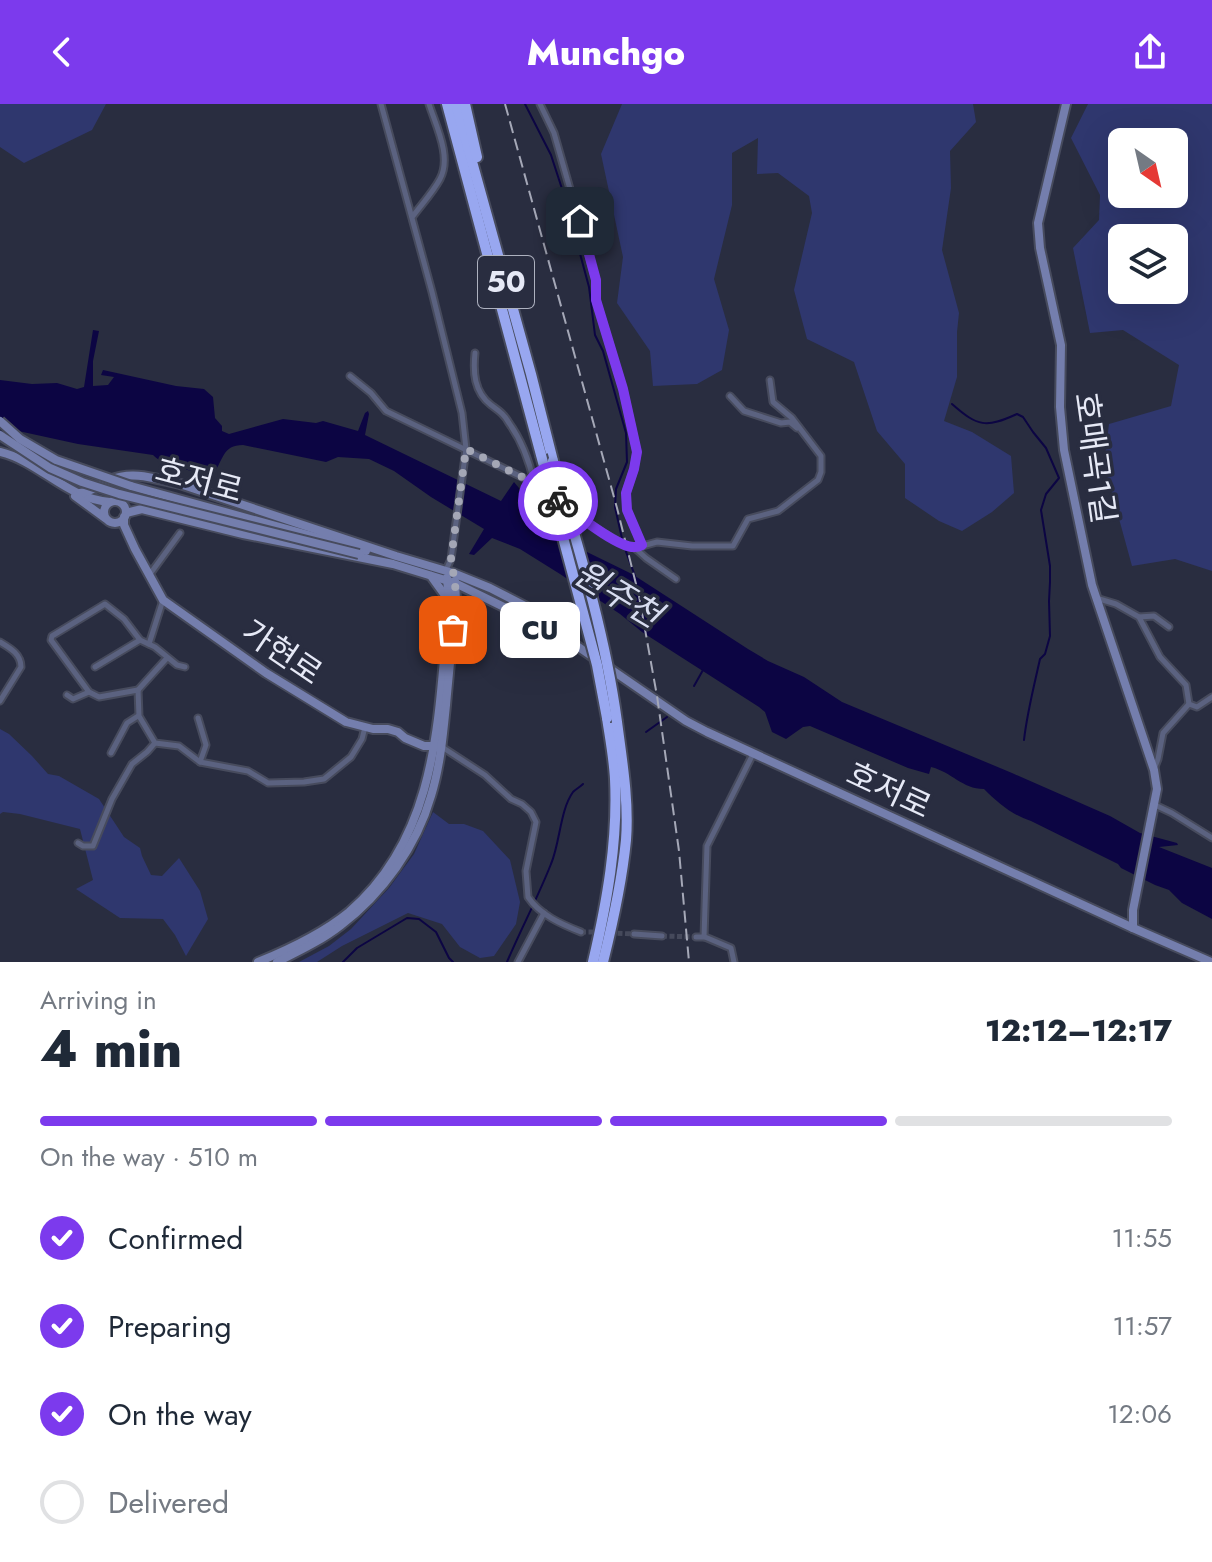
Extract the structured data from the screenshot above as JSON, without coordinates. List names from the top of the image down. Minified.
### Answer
{"streets":{"highway":["50"],"street":["호매곡1길","호저로","가현로"]},"crossings":[["호매곡1길","호저로"]],"water":["원주천"],"places":["CU"],"north":"bottom right","page":{"header":"Munchgo","bubble":"CU","heading":["4 min","Arriving in","12:12–12:17"],"bar":"On the way · 510 m","list":[["Confirmed","11:55"],["Preparing","11:57"],["On the way","12:06"],"Delivered"]}}
